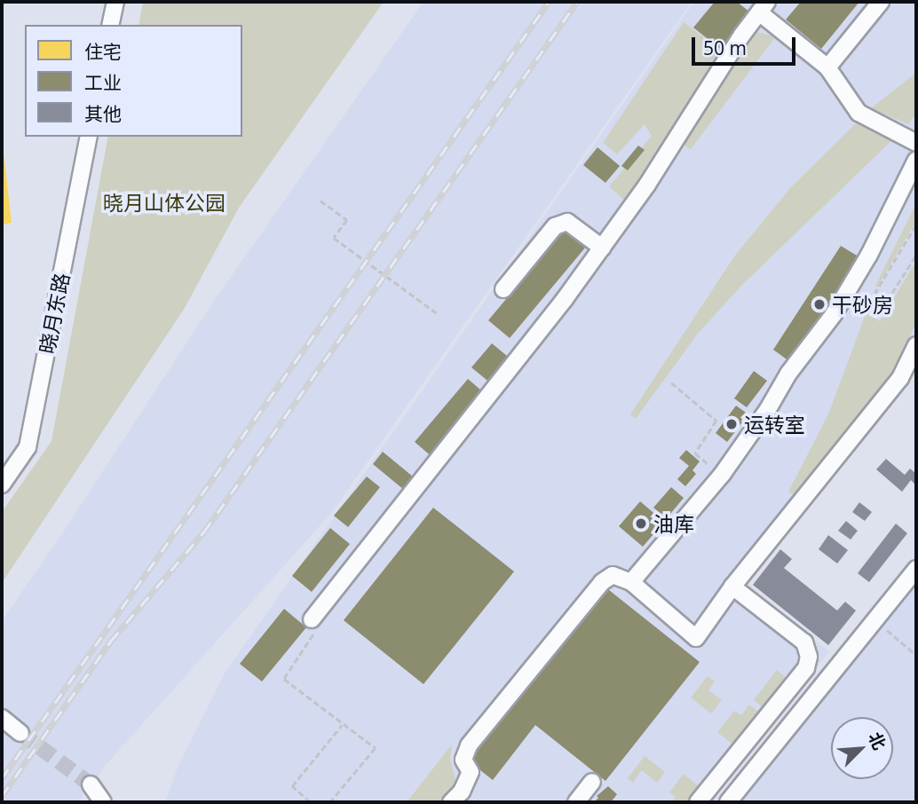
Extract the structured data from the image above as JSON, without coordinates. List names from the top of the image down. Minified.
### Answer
{"streets":{"street":["晓月东路"]},"parks":["晓月山体公园"],"places":["干砂房","运转室","油库"],"legend":["住宅","工业","其他"],"scale_bar":"50 m","north":"top right"}
